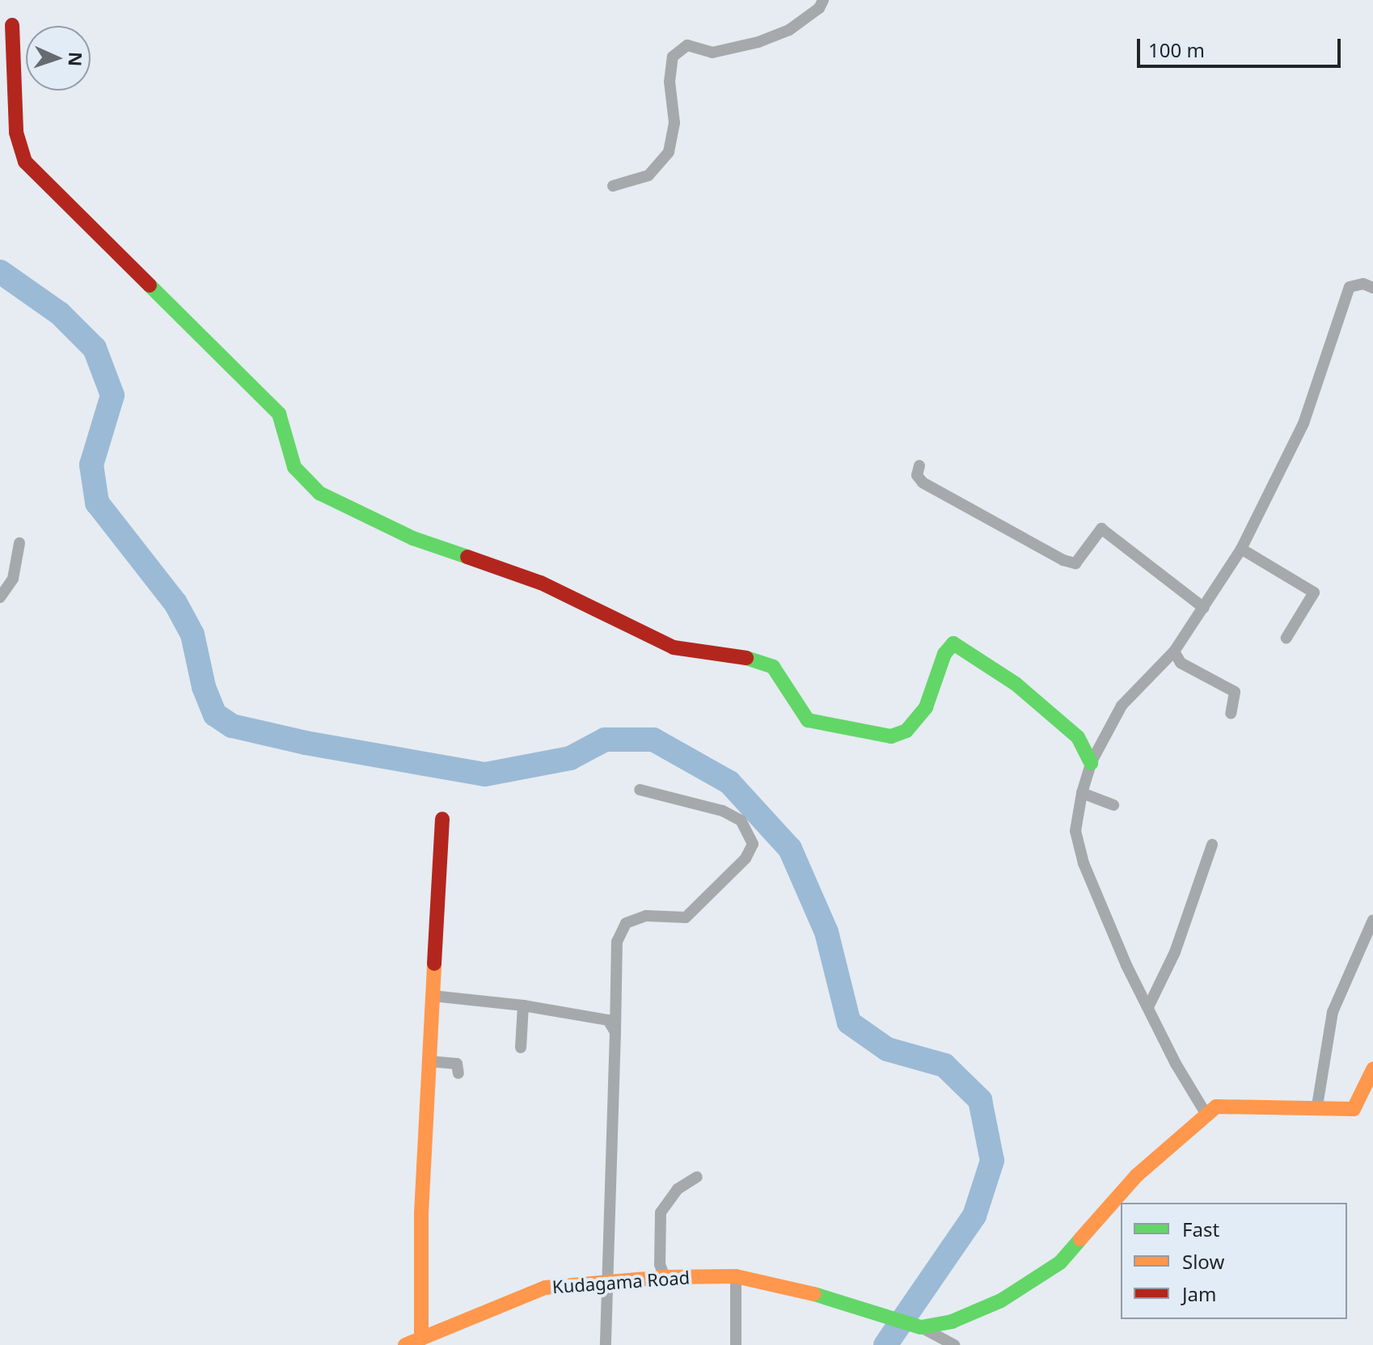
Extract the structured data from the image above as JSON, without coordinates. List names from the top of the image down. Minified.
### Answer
{"streets":{"street":["Kudagama Road"]},"legend":["Fast","Slow","Jam"],"scale_bar":"100 m","north":"right"}
